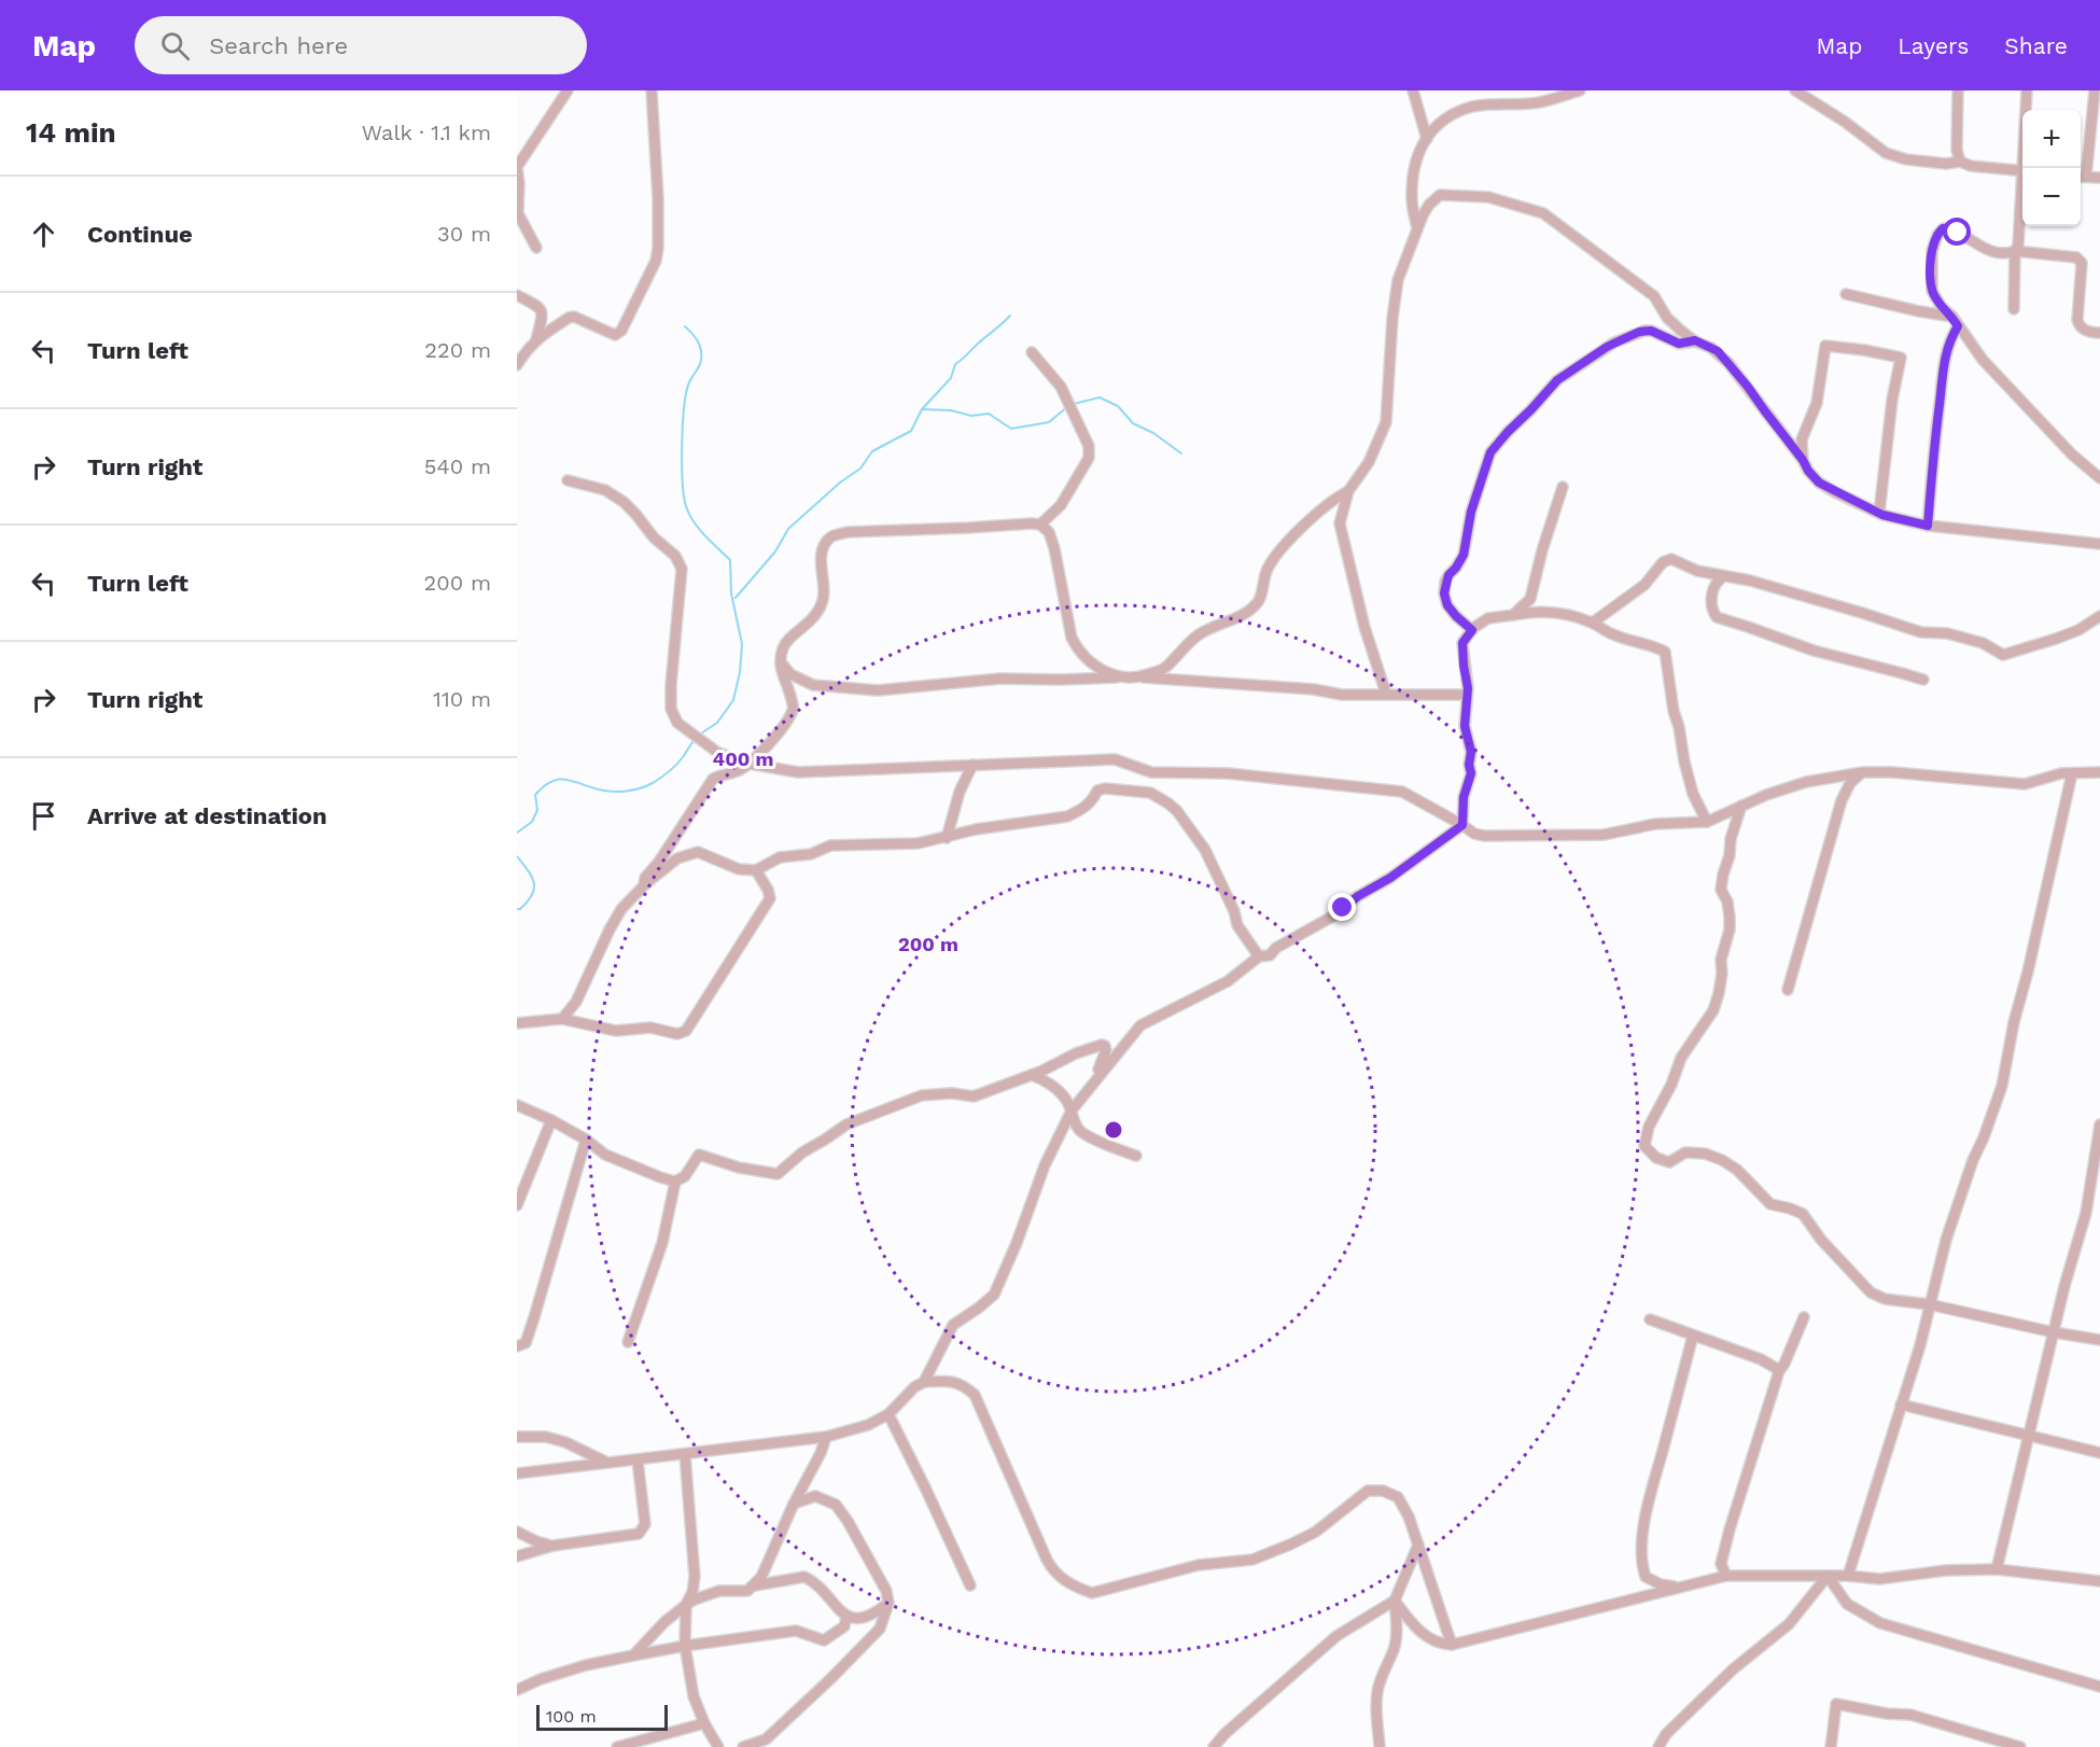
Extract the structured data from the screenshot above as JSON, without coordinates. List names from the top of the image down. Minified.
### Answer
{"scale_bar":"100 m","page":{"header":"Map","search":"Search here","nav":["Map","Layers","Share"],"heading":["14 min","Walk · 1.1 km"],"map_buttons":["+","−"],"list":[["Continue","30 m"],["Turn left","220 m"],["Turn right","540 m"],["Turn left","200 m"],["Turn right","110 m"],"Arrive at destination"],"scale":"100 m"},"rings":["400 m","200 m"]}
